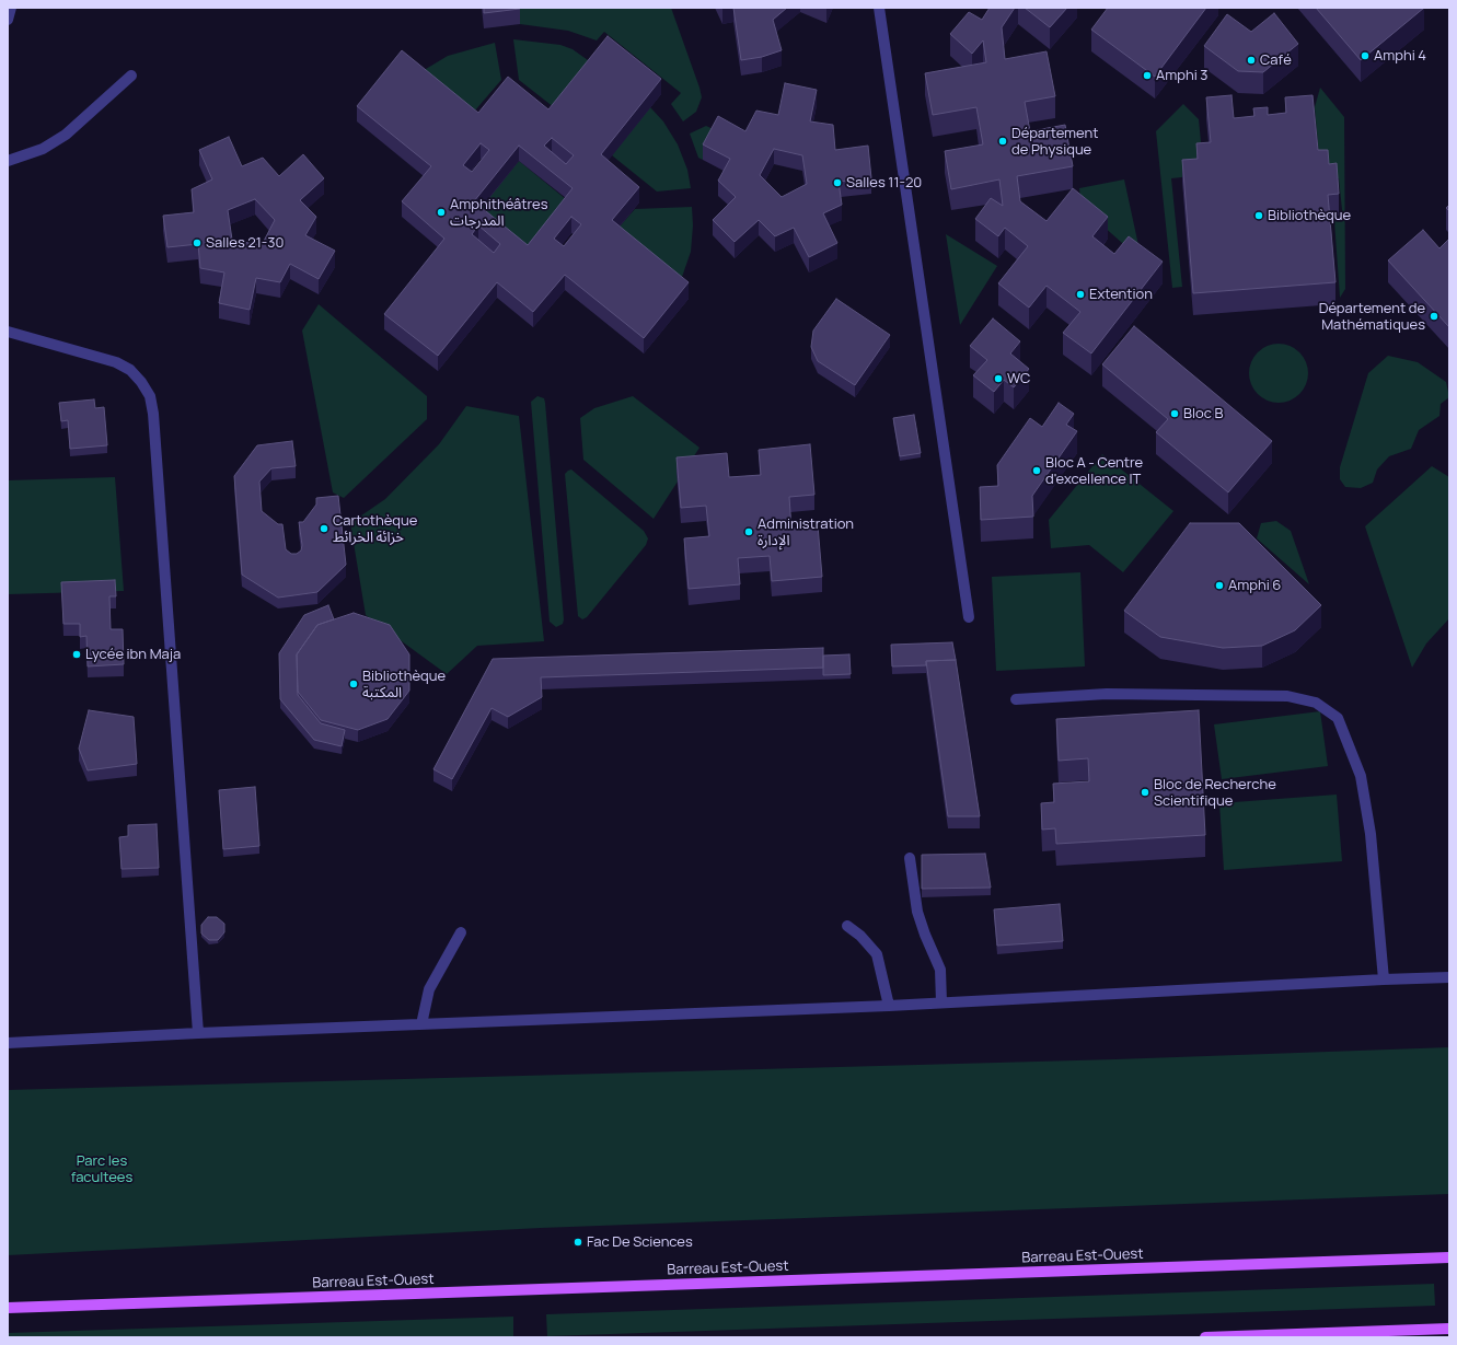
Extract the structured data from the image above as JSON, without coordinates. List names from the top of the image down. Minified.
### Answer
{"streets":{"main road":["Barreau Est-Ouest"]},"parks":["Parc les facultees"],"places":["Amphi 4","Café","Amphi 3","Département de Physique","Salles 11-20","Amphithéâtres المدرجات","Bibliothèque","Salles 21-30","Extention","Département de Mathématiques","WC","Bloc B","Bloc A - Centre d'excellence IT","Cartothèque خزائة الخرائط","Administration الإدارة","Amphi 6","Lycée ibn Maja","Bibliothèque المكتبة","Bloc de Recherche Scientifique","Fac De Sciences"]}
